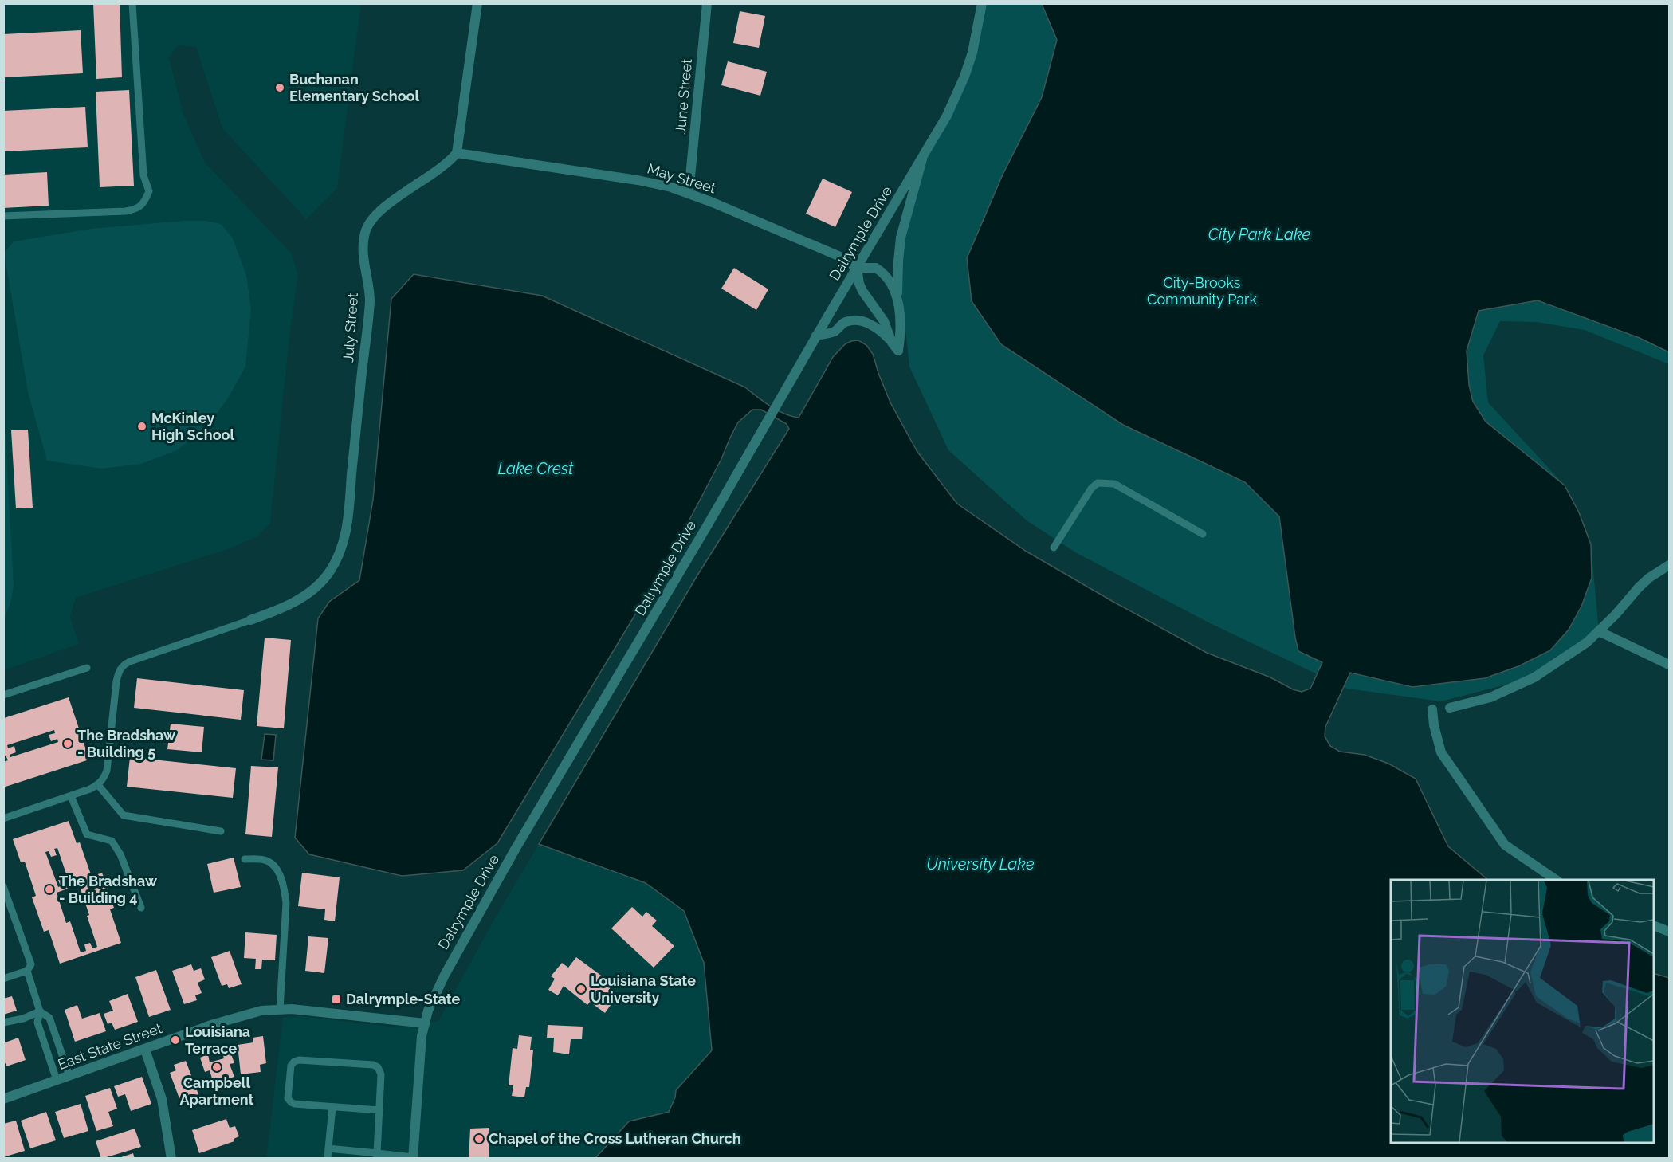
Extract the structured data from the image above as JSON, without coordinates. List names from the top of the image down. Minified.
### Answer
{"streets":{"street":["June Street","May Street","Dalrymple Drive","July Street","East State Street"]},"crossings":[["June Street","May Street"],["May Street","Dalrymple Drive"],["May Street","July Street"],["Dalrymple Drive","East State Street"]],"water":["City Park Lake","Lake Crest","University Lake"],"parks":["City-Brooks Community Park"],"places":{"other":["Buchanan Elementary School","McKinley High School","The Bradshaw - Building 5","The Bradshaw - Building 4","Louisiana State University","Louisiana Terrace","Campbell Apartment","Chapel of the Cross Lutheran Church"],"transit":["Dalrymple-State"]}}
